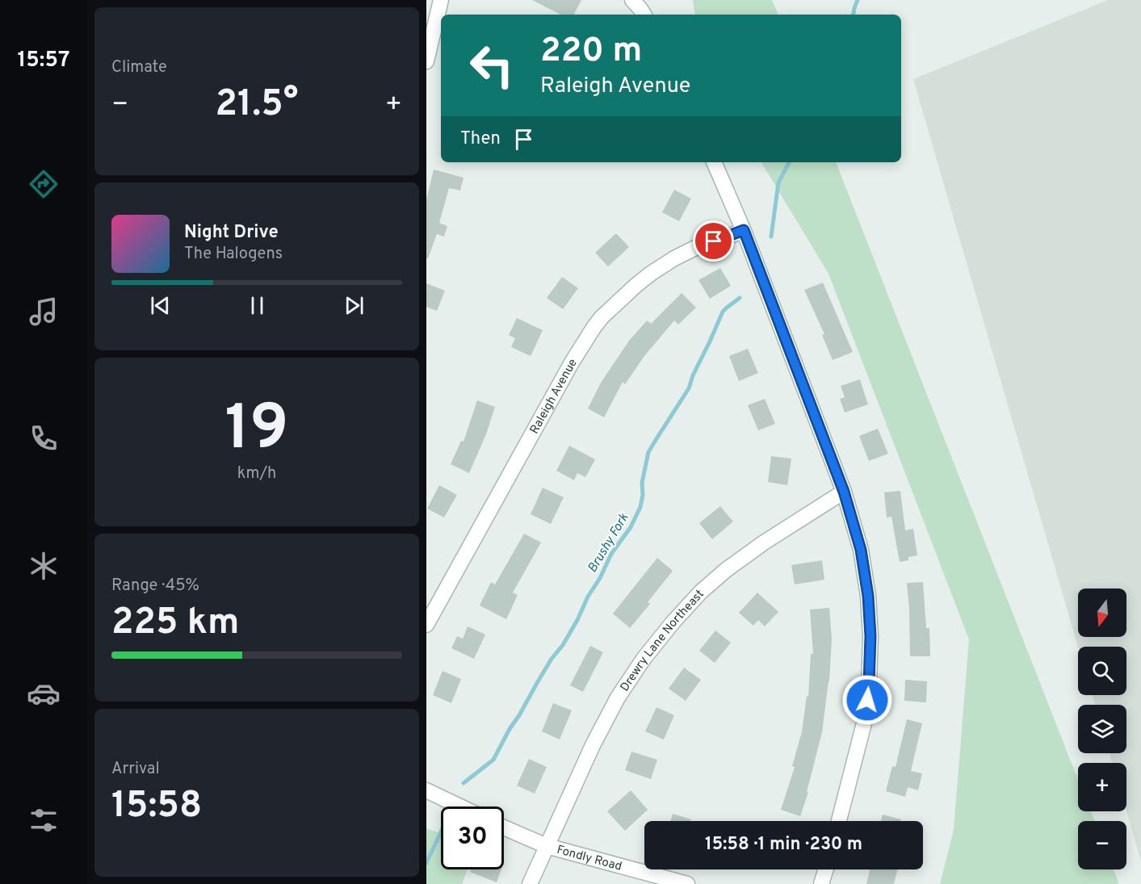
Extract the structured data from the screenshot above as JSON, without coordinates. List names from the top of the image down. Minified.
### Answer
{"streets":{"street":["Raleigh Avenue","Drewry Lane Northeast","Fondly Road"]},"crossings":[["Drewry Lane Northeast","Fondly Road"]],"water":["Brushy Fork"],"north":"bottom","page":{"tabs":"15:57","tile":["Climate",["19","km/h"],["Range · 45%","225 km"],["Arrival","15:58"]],"turn":["220 m","Raleigh Avenue"],"heat":["−","21.5°","+"],"then":"Then","song":["Night Drive","The Halogens"],"map_buttons":["+","−"],"limit":"30","trip":"15:58 · 1 min · 230 m"}}
